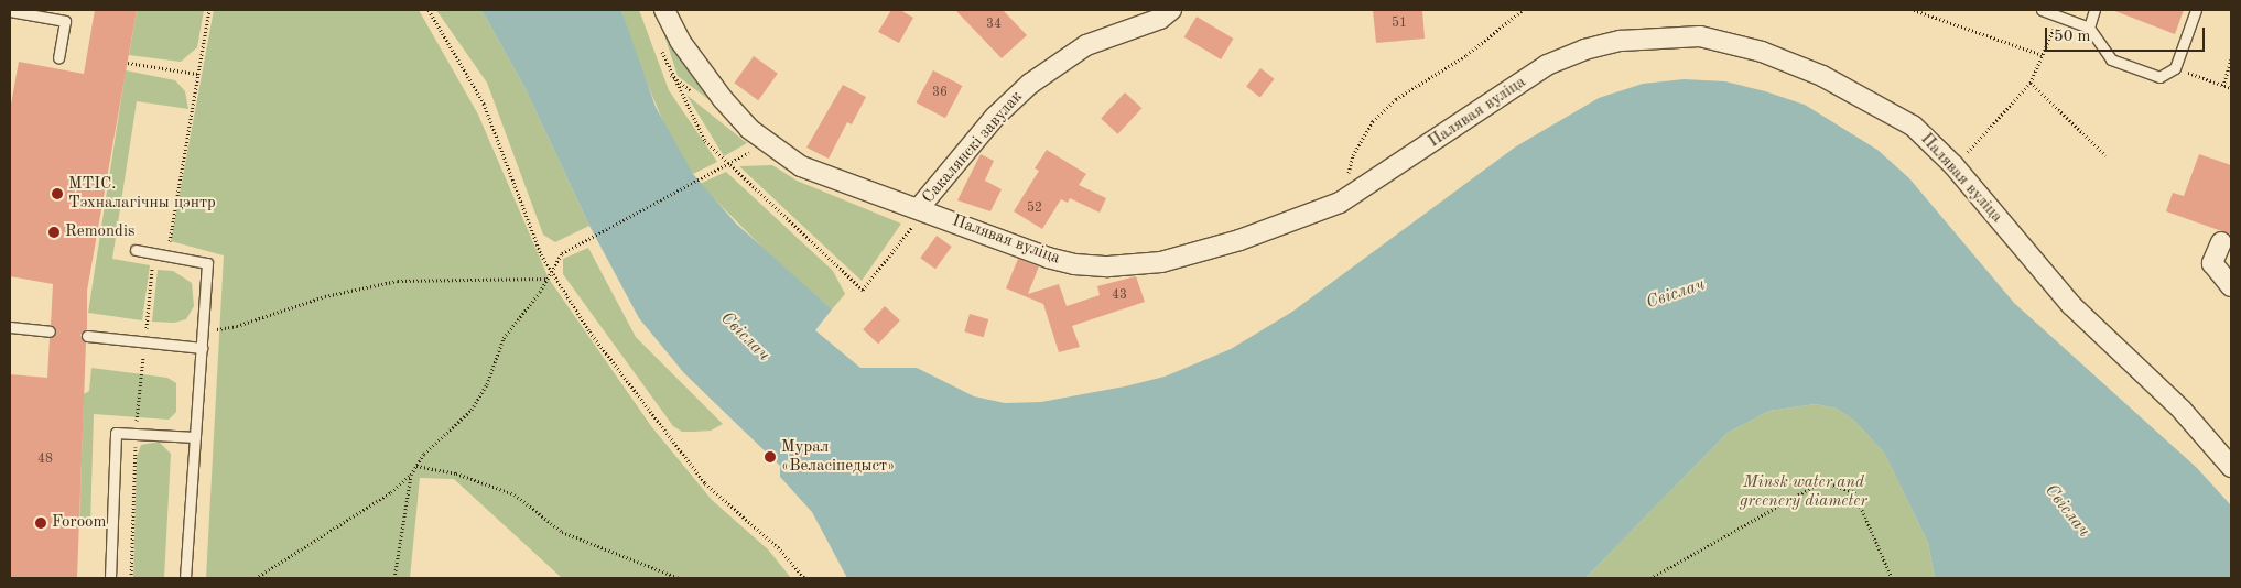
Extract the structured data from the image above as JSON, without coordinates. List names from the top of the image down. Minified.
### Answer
{"streets":{"street":["Палявая вуліца","Сакалянскі завулак"]},"crossings":[["Палявая вуліца","Сакалянскі завулак"]],"water":["Свіслач"],"parks":["Minsk water and greenery diameter"],"places":["МТІС. Тэхналагічны цэнтр","Remondis","Мурал «Веласіпедыст»","Foroom"],"house_numbers":["51","34","36","52","43","48"],"scale_bar":"50 m"}
